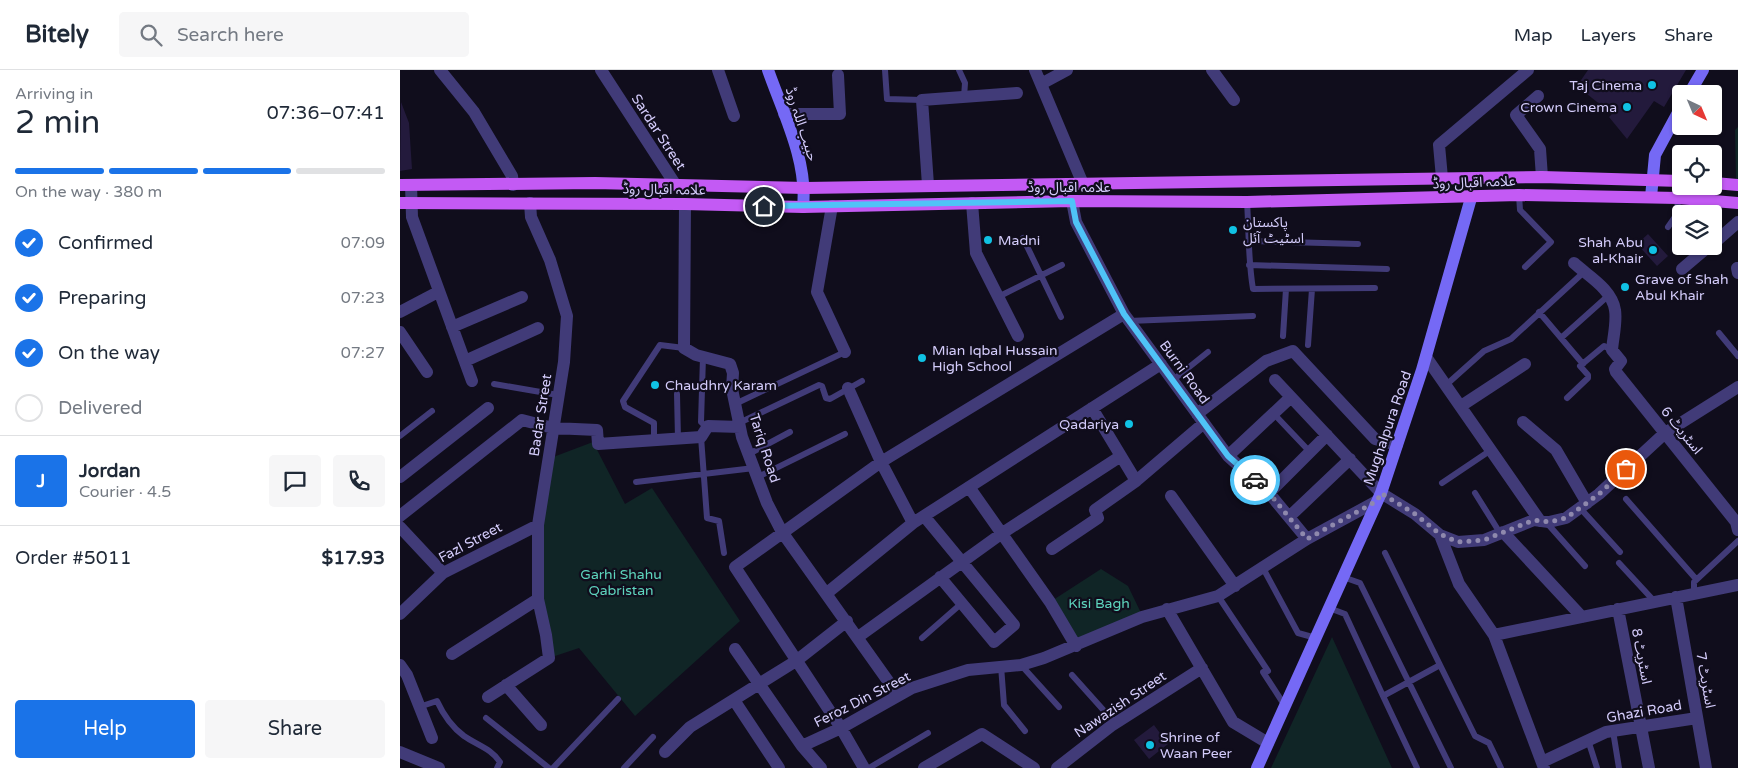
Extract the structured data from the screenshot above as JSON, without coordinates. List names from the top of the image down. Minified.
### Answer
{"streets":{"main road":["حبیب اللہ روڈ","علامہ اقبال روڈ","Mughalpura Road"],"street":["Sardar Street","Burni Road","Badar Street","اسٹریٹ 6","Tariq Road","Fazl Street","اسٹریٹ 8","اسٹریٹ 7","Feroz Din Street","Nawazish Street","Ghazi Road"]},"crossings":[["حبیب اللہ روڈ","علامہ اقبال روڈ"],["Sardar Street","علامہ اقبال روڈ"],["علامہ اقبال روڈ","Burni Road"],["علامہ اقبال روڈ","Badar Street"],["علامہ اقبال روڈ","Mughalpura Road"],["Burni Road","Feroz Din Street"],["Badar Street","Fazl Street"],["Mughalpura Road","Feroz Din Street"],["Tariq Road","Feroz Din Street"],["اسٹریٹ 8","Ghazi Road"],["اسٹریٹ 7","Ghazi Road"]],"parks":["Garhi Shahu Qabristan","Kisi Bagh"],"places":["Taj Cinema","Crown Cinema","پاکستان اسٹیٹ آئل","Madni","Shah Abu al-Khair","Grave of Shah Abul Khair","Mian Iqbal Hussain High School","Chaudhry Karam","Qadariya","Shrine of Waan Peer"],"north":"bottom right","page":{"header":"Bitely","search":"Search here","nav":["Map","Layers","Share"],"heading":["2 min","Arriving in","07:36–07:41"],"panel":["Jordan","Courier · 4.5","Order #5011","$17.93"],"bar":"On the way · 380 m","list":[["Confirmed","07:09"],["Preparing","07:23"],["On the way","07:27"],"Delivered"],"round":"J","buttons":["Help","Share"]}}
